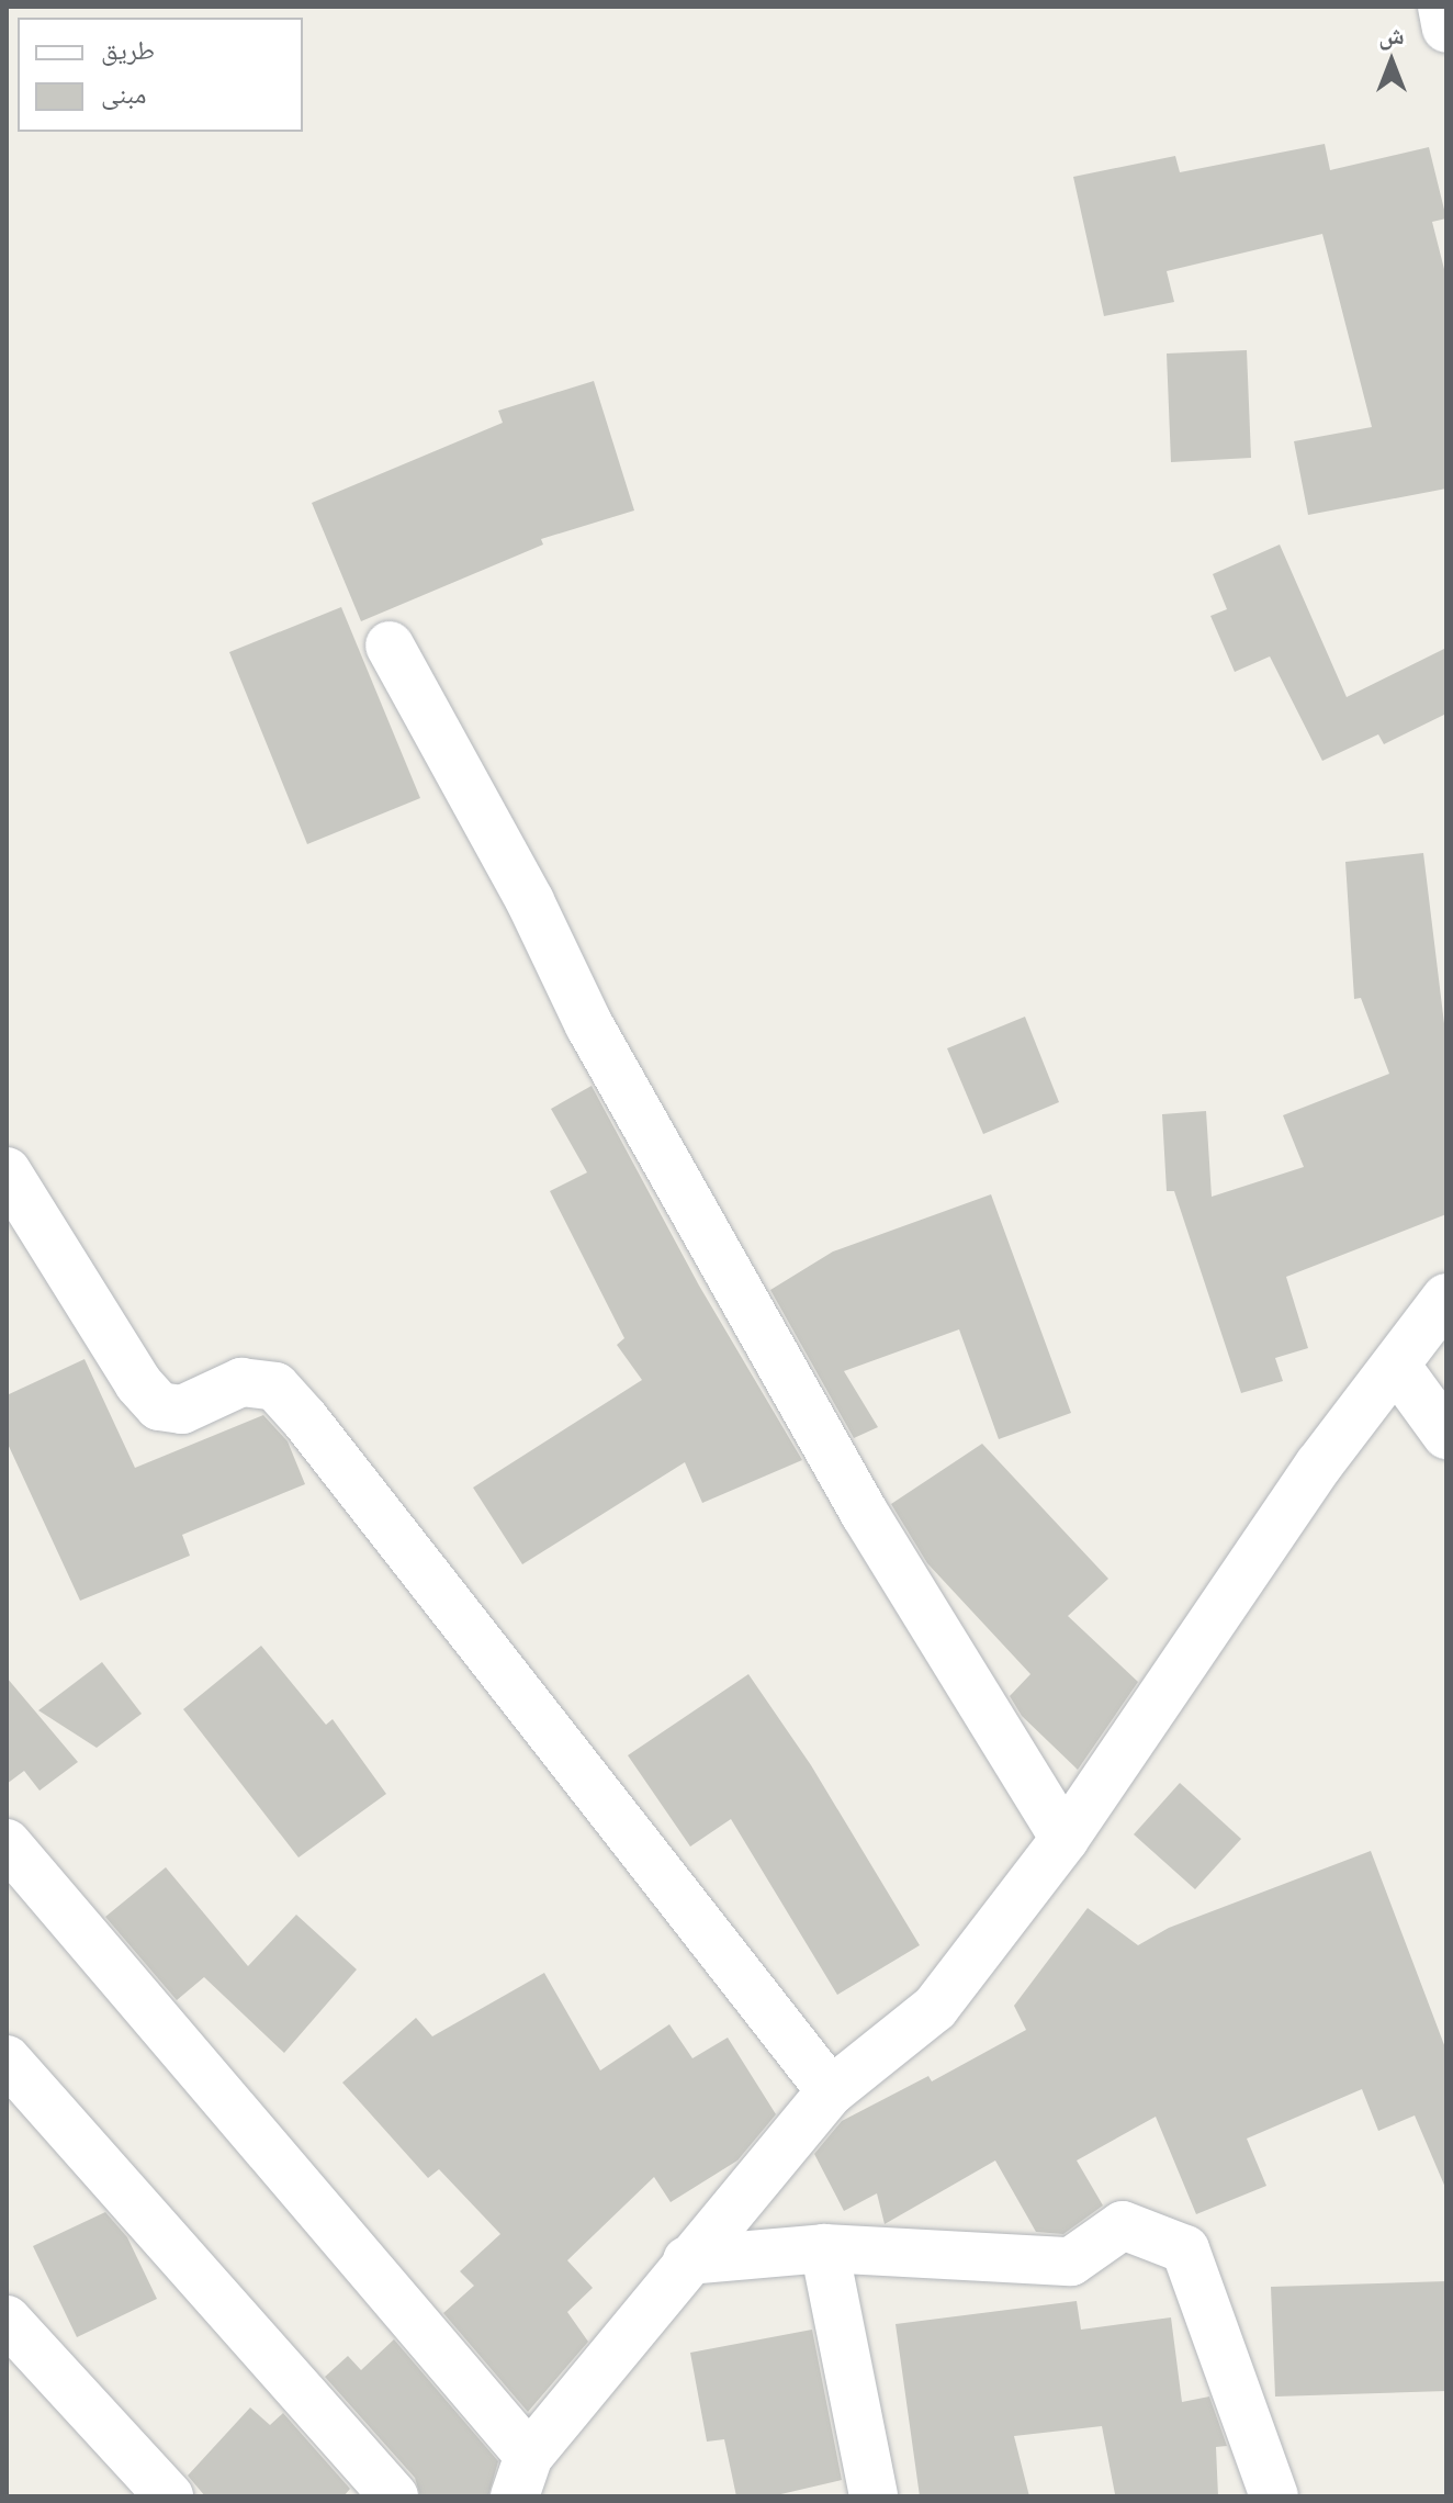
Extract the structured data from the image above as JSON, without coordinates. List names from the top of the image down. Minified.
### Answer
{"legend":["طريق","مبنى"],"north":"top"}
